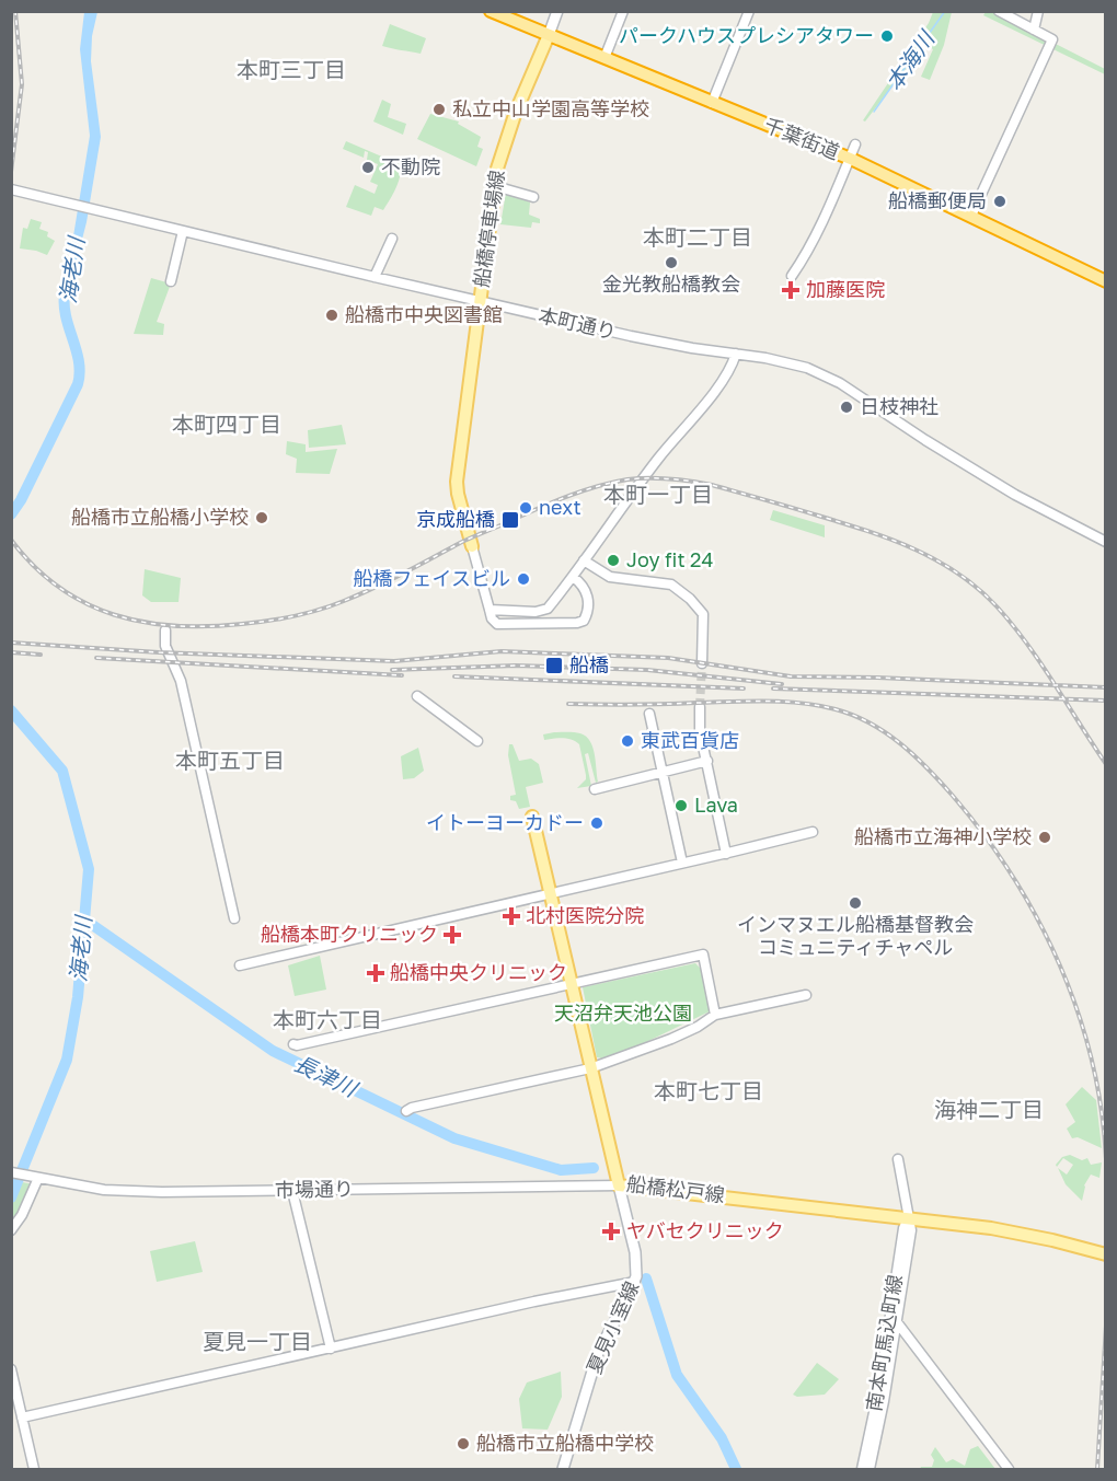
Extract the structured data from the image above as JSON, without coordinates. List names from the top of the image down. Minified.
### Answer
{"streets":{"highway":["千葉街道"],"main road":["船橋停車場線","船橋松戸線","夏見小室線"],"street":["本町通り","市場通り","南本町馬込町線"]},"crossings":[["千葉街道","船橋停車場線"],["船橋停車場線","本町通り"],["市場通り","船橋松戸線"],["市場通り","夏見小室線"],["船橋松戸線","夏見小室線"],["船橋松戸線","南本町馬込町線"]],"districts":["本町三丁目","本町二丁目","本町四丁目","本町一丁目","本町五丁目","本町六丁目","本町七丁目","海神二丁目","夏見一丁目"],"water":["本海川","海老川","長津川"],"parks":["天沼弁天池公園"],"places":{"other":["パークハウスプレシアタワー","私立中山学園高等学校","不動院","船橋郵便局","金光教船橋教会","船橋市中央図書館","日枝神社","next","船橋市立船橋小学校","Joy fit 24","船橋フェイスビル","東武百貨店","Lava","イトーヨーカドー","船橋市立海神小学校","インマヌエル船橋基督教会 コミュニティチャペル","船橋市立船橋中学校"],"health":["加藤医院","北村医院分院","船橋本町クリニック","船橋中央クリニック","ヤバセクリニック"],"transit":["京成船橋","船橋"]}}
